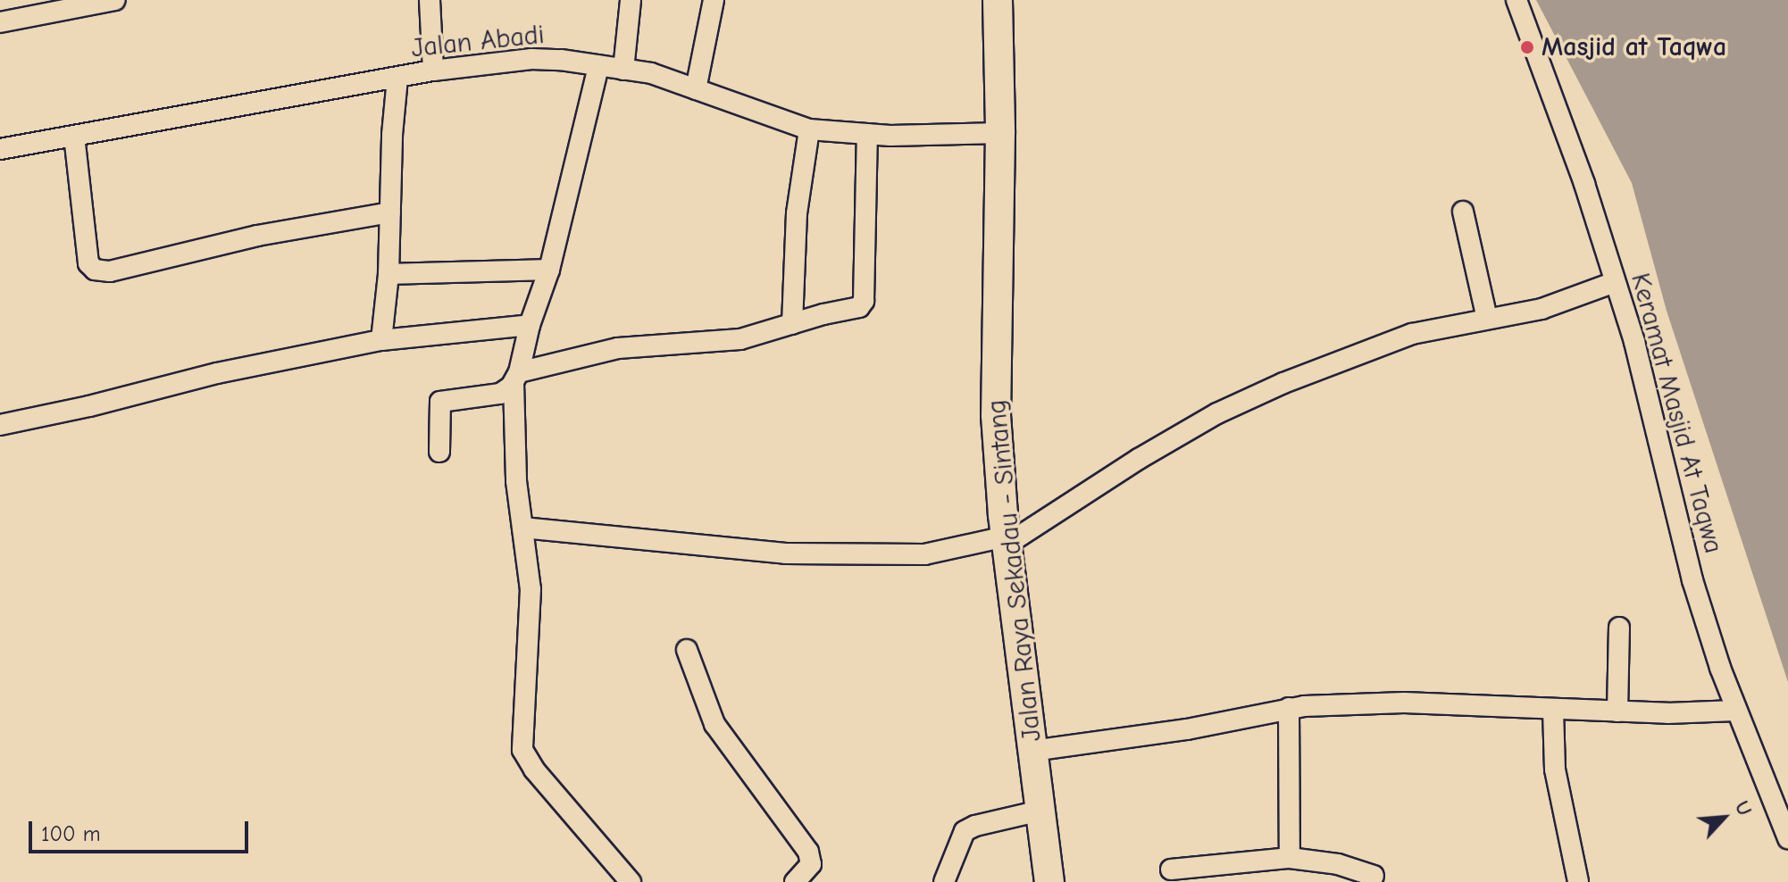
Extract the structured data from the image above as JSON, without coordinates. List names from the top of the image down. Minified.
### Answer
{"streets":{"highway":["Jalan Raya Sekadau - Sintang"],"street":["Jalan Abadi","Keramat Masjid At Taqwa"]},"crossings":[["Jalan Abadi","Jalan Raya Sekadau - Sintang"]],"places":["Masjid at Taqwa"],"scale_bar":"100 m","north":"top right"}
